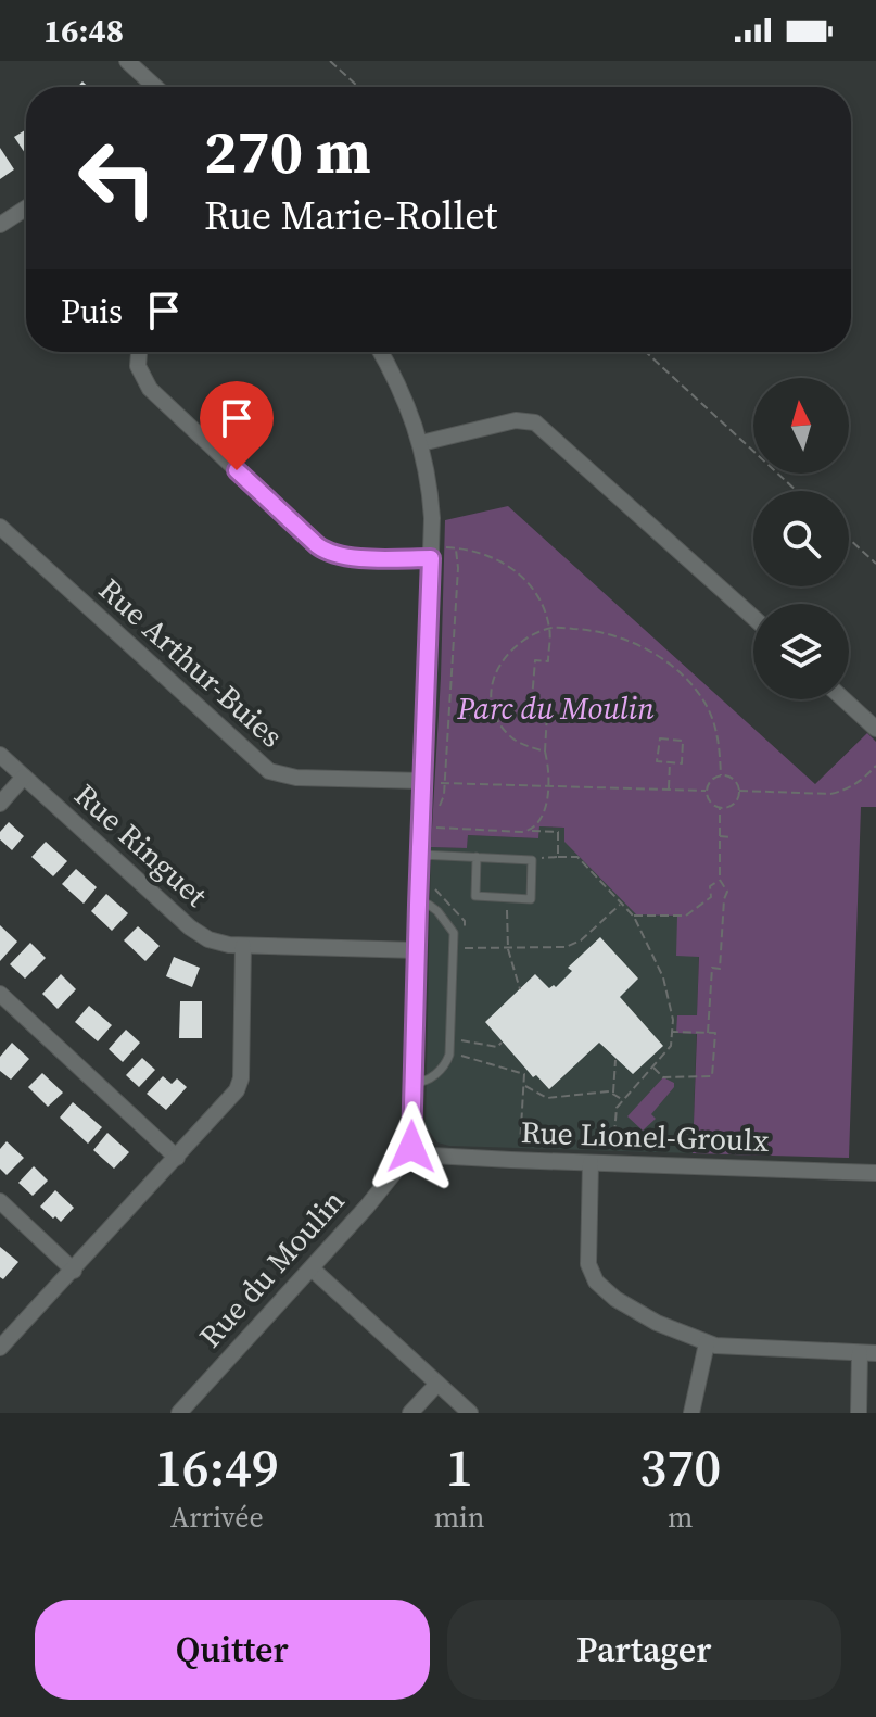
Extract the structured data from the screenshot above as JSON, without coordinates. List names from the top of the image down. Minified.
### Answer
{"streets":{"street":["Rue Arthur-Buies","Rue Ringuet","Rue Lionel-Groulx","Rue du Moulin"]},"crossings":[["Rue Lionel-Groulx","Rue du Moulin"]],"parks":["Parc du Moulin"],"north":"top","page":{"status":"16:48","turn":["270 m","Rue Marie-Rollet"],"then":"Puis","eta":["16:49","Arrivée","1","min","370","m"],"buttons":["Quitter","Partager"]}}
